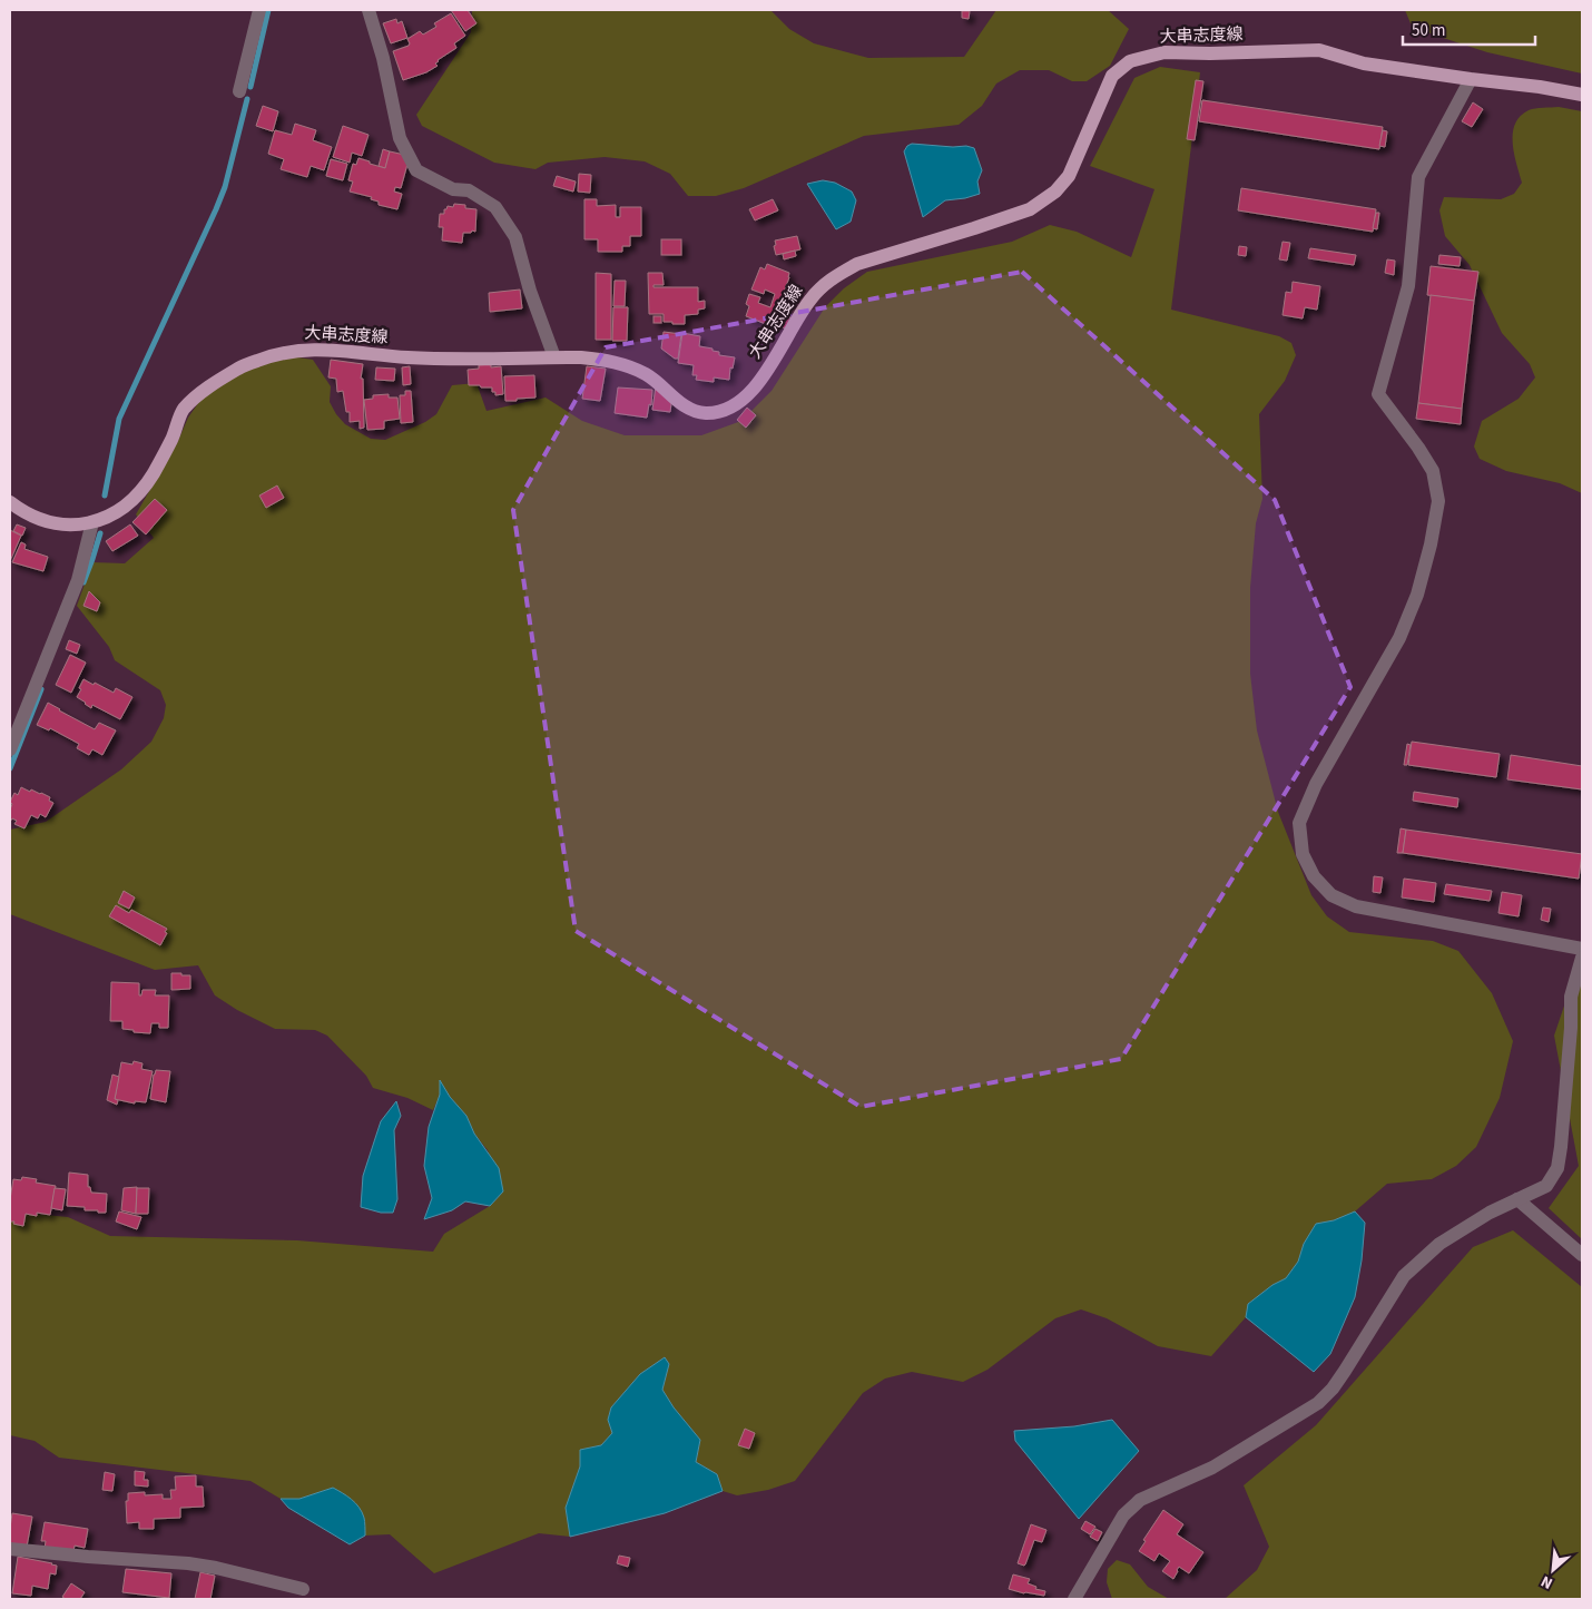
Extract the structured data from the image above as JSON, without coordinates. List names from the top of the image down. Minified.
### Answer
{"streets":{"main road":["大串志度線"]},"scale_bar":"50 m","north":"bottom left"}
